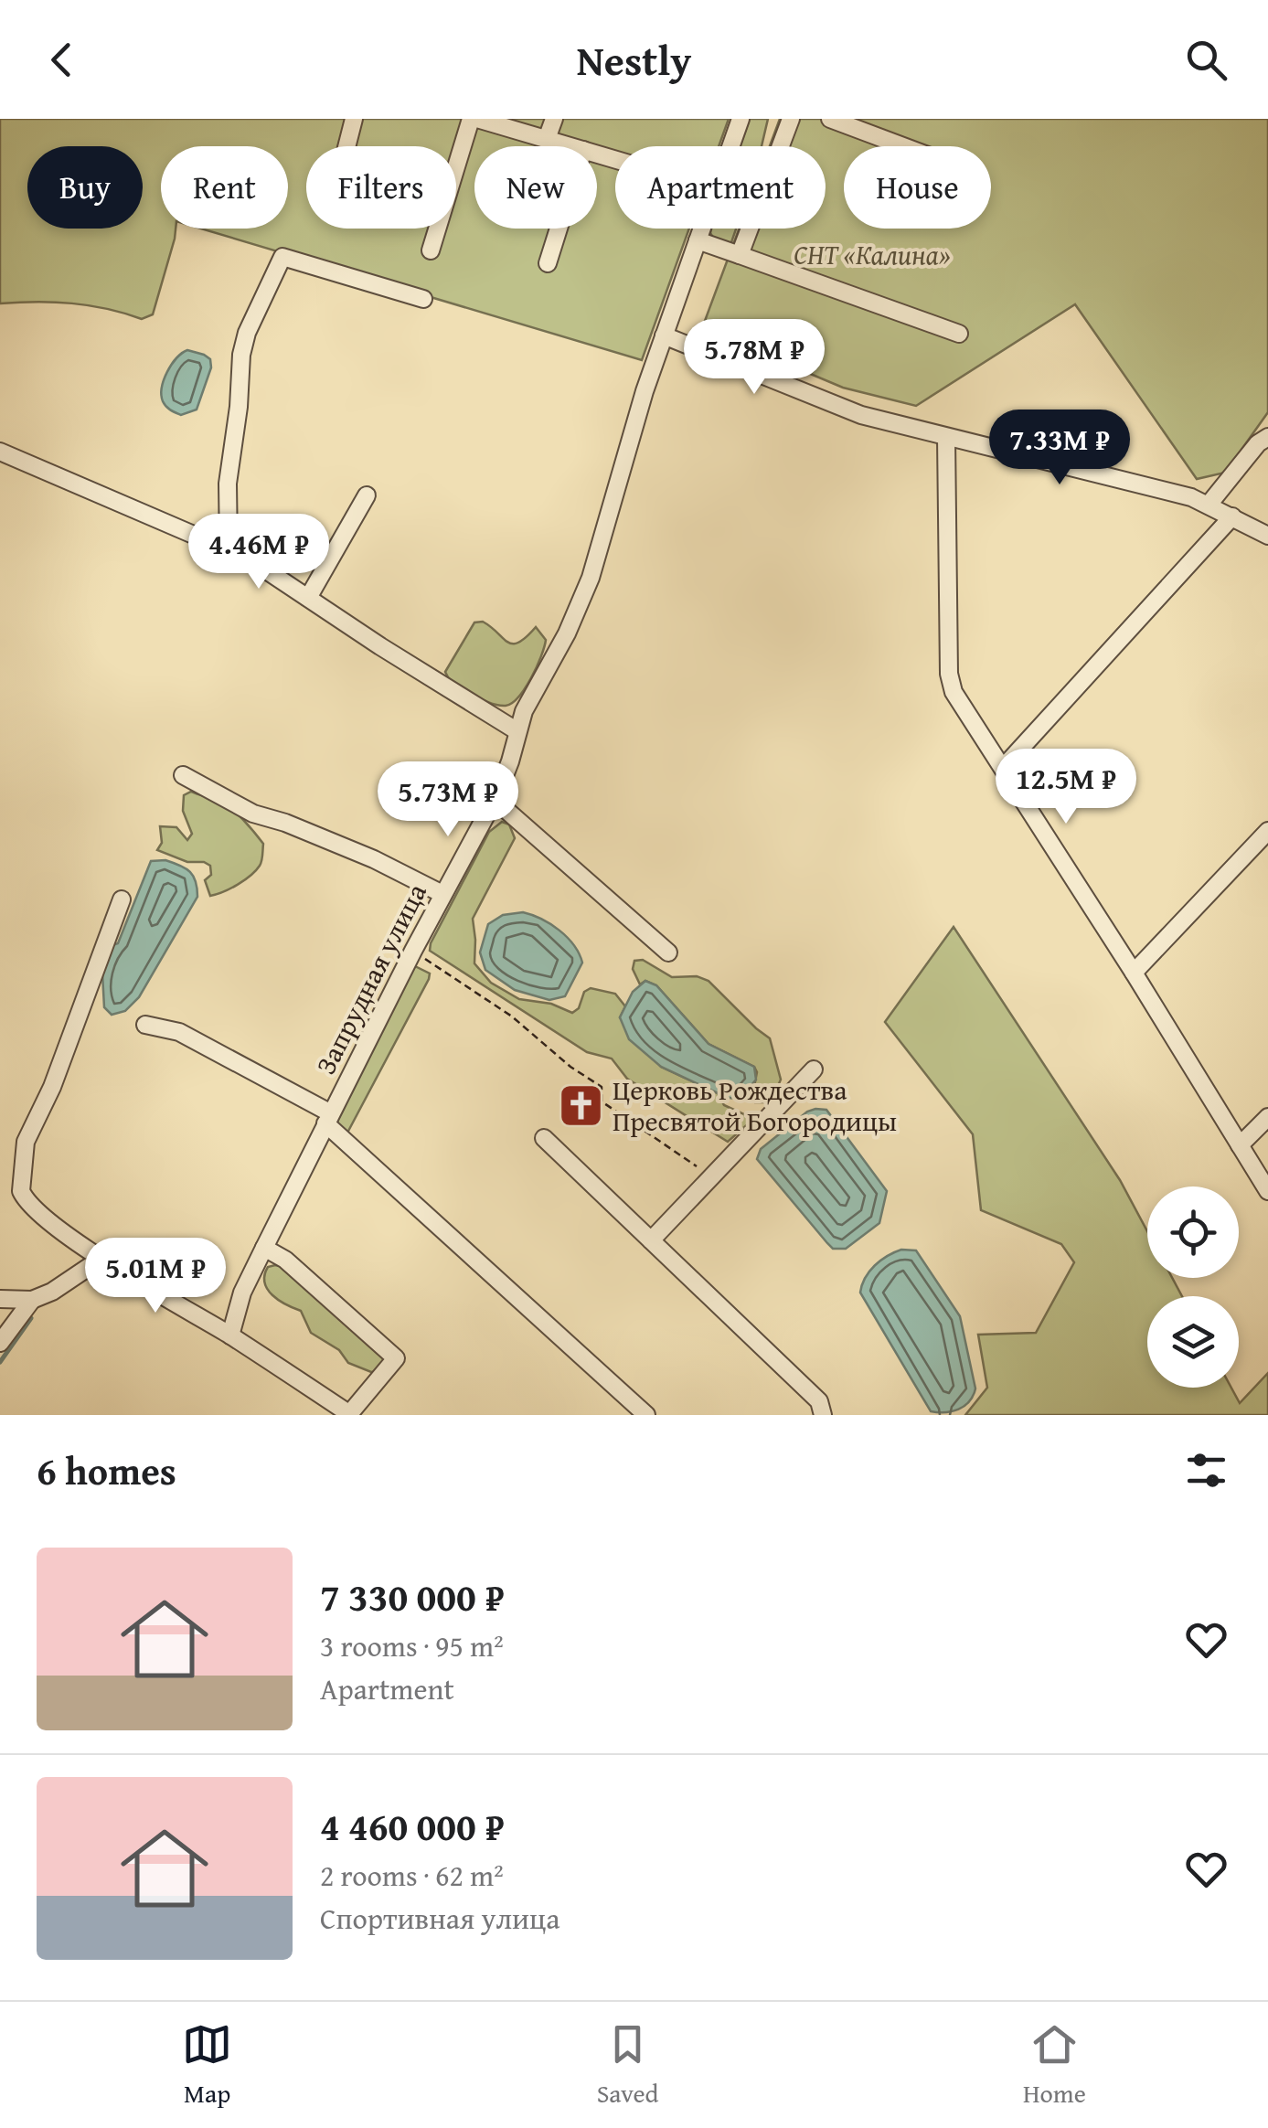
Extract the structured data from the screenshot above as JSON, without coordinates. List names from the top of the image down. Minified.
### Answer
{"streets":{"street":["Запрудная улица"]},"parks":["СНТ «Калина»"],"places":{"church":["Церковь Рождества Пресвятой Богородицы"]},"page":{"header":"Nestly","chip":["Buy","Rent","Filters","New","Apartment","House"],"price":["5.78M ₽","7.33M ₽","4.46M ₽","12.5M ₽","5.73M ₽","5.01M ₽"],"heading":"6 homes","list":[{"name":"7 330 000 ₽","note":"3 rooms · 95 m² · Apartment"},{"name":"4 460 000 ₽","note":"2 rooms · 62 m² · Спортивная улица"}],"tabs":["Map","Saved","Home"]}}
